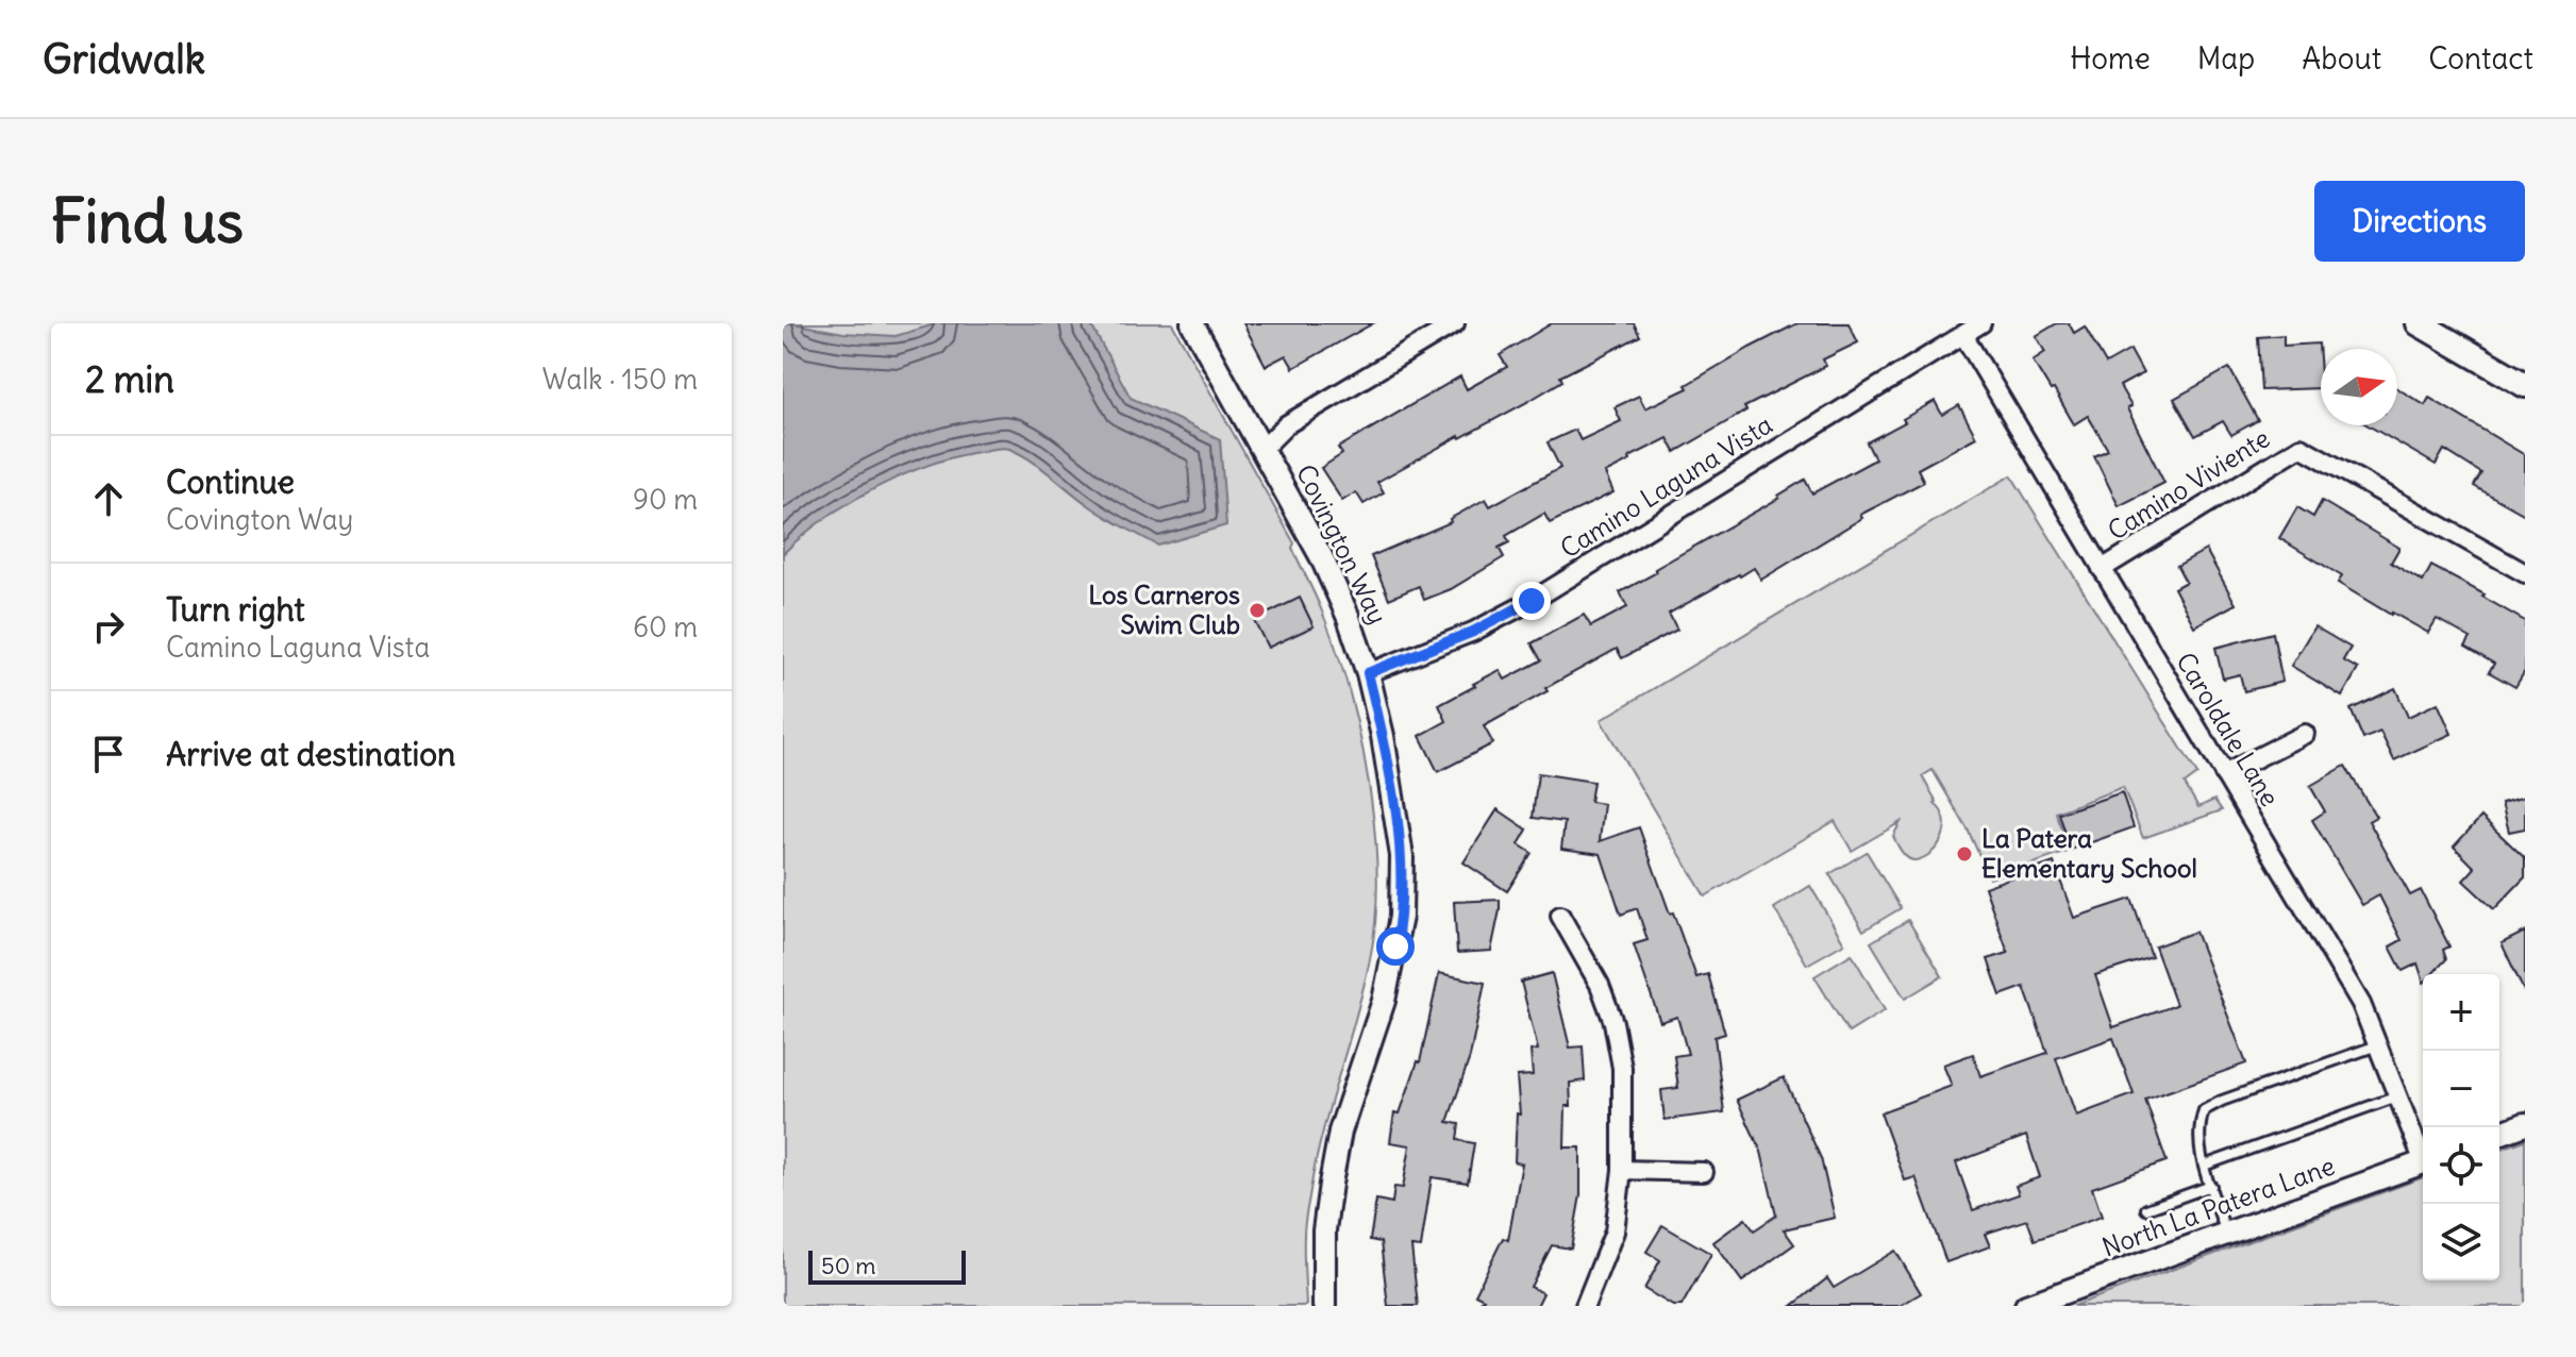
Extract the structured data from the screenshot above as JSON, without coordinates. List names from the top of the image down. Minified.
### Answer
{"streets":{"street":["Camino Viviente","Camino Laguna Vista","Covington Way","Caroldale Lane","North La Patera Lane"]},"crossings":[["Camino Viviente","Caroldale Lane"],["Camino Laguna Vista","Covington Way"],["Camino Laguna Vista","Caroldale Lane"]],"places":["Los Carneros Swim Club","La Patera Elementary School"],"scale_bar":"50 m","north":"right","page":{"header":"Gridwalk","nav":["Home","Map","About","Contact"],"buttons":"Directions","title":"Find us","heading":["2 min","Walk · 150 m"],"list":[["Continue","Covington Way","90 m"],["Turn right","Camino Laguna Vista","60 m"],"Arrive at destination"],"map_buttons":["+","−"],"scale":"50 m"}}
